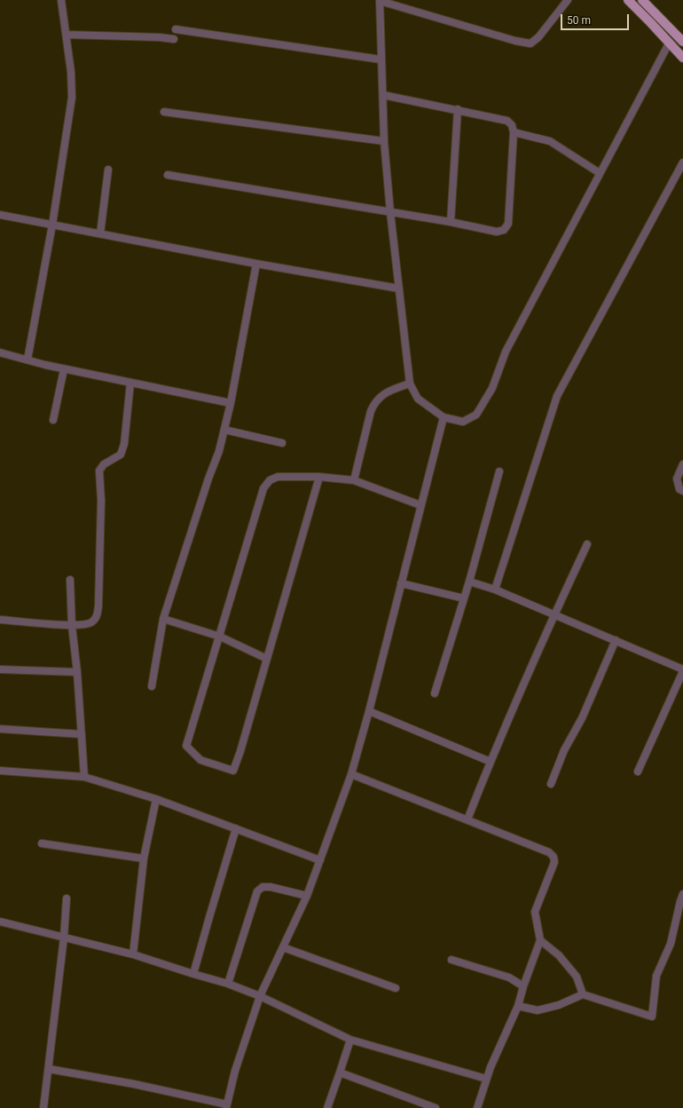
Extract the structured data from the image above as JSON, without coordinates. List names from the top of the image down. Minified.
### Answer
{"scale_bar":"50 m"}
